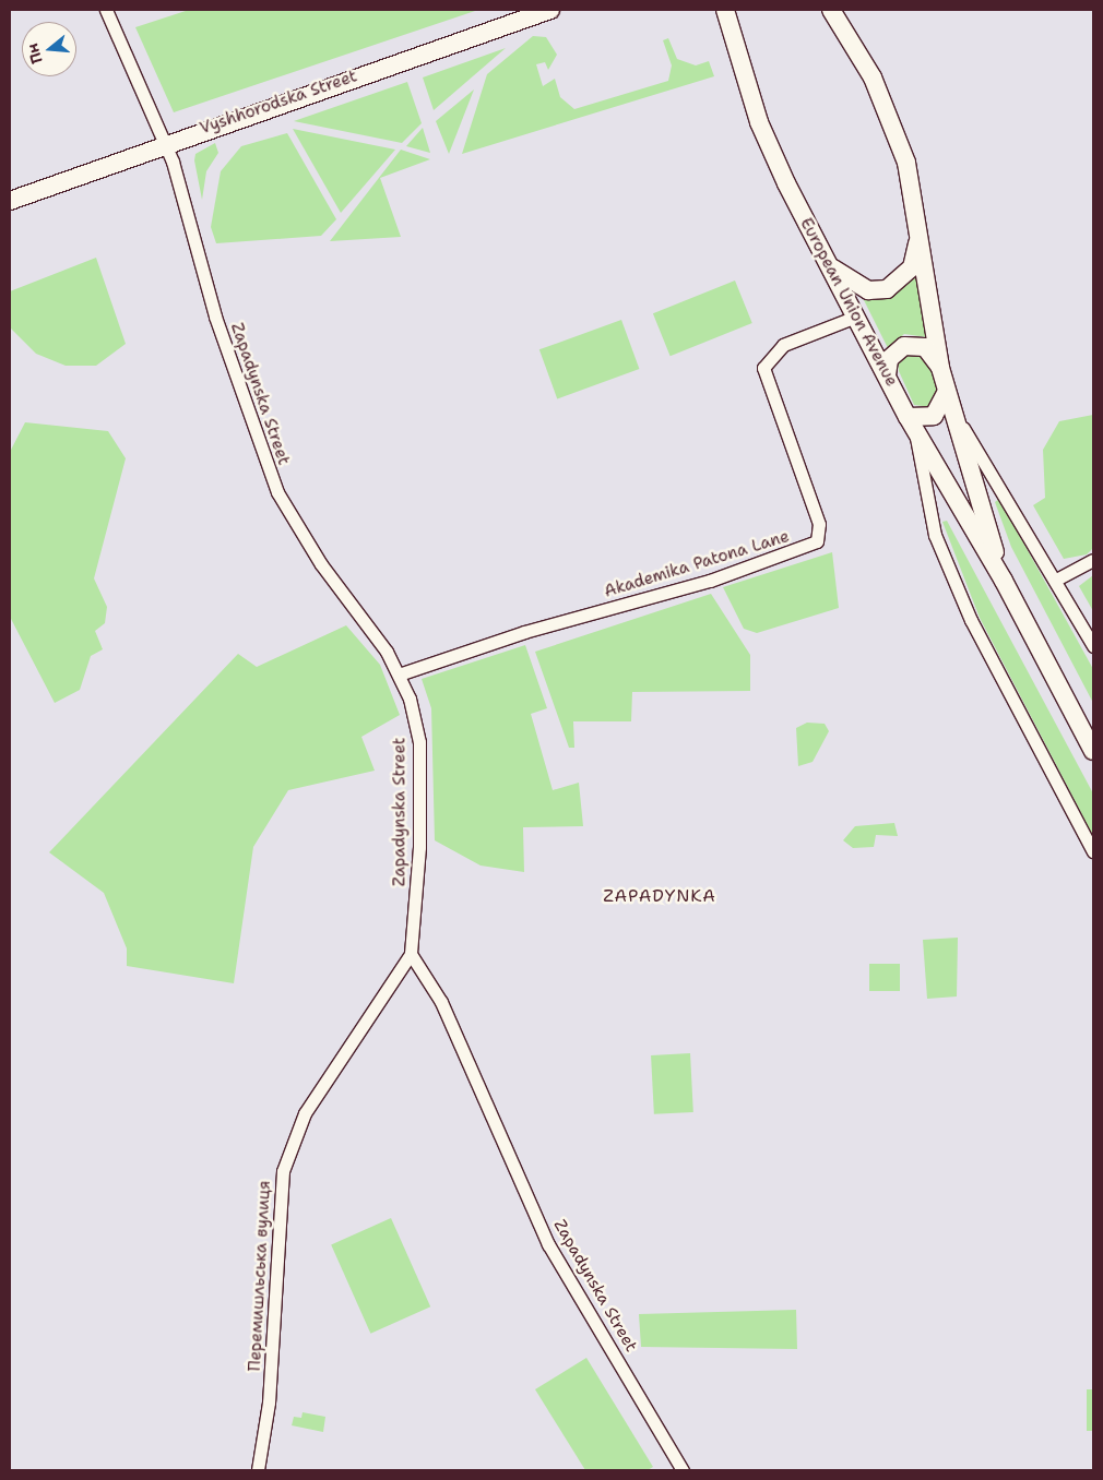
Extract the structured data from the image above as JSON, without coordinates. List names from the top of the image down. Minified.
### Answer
{"streets":{"main road":["Vyshhorodska Street","European Union Avenue"],"street":["Zapadynska Street","Akademika Patona Lane","Перемишльська вулиця"]},"crossings":[["Vyshhorodska Street","Zapadynska Street"],["European Union Avenue","Akademika Patona Lane"],["Zapadynska Street","Akademika Patona Lane"],["Zapadynska Street","Перемишльська вулиця"]],"districts":["ZAPADYNKA"],"north":"left"}
